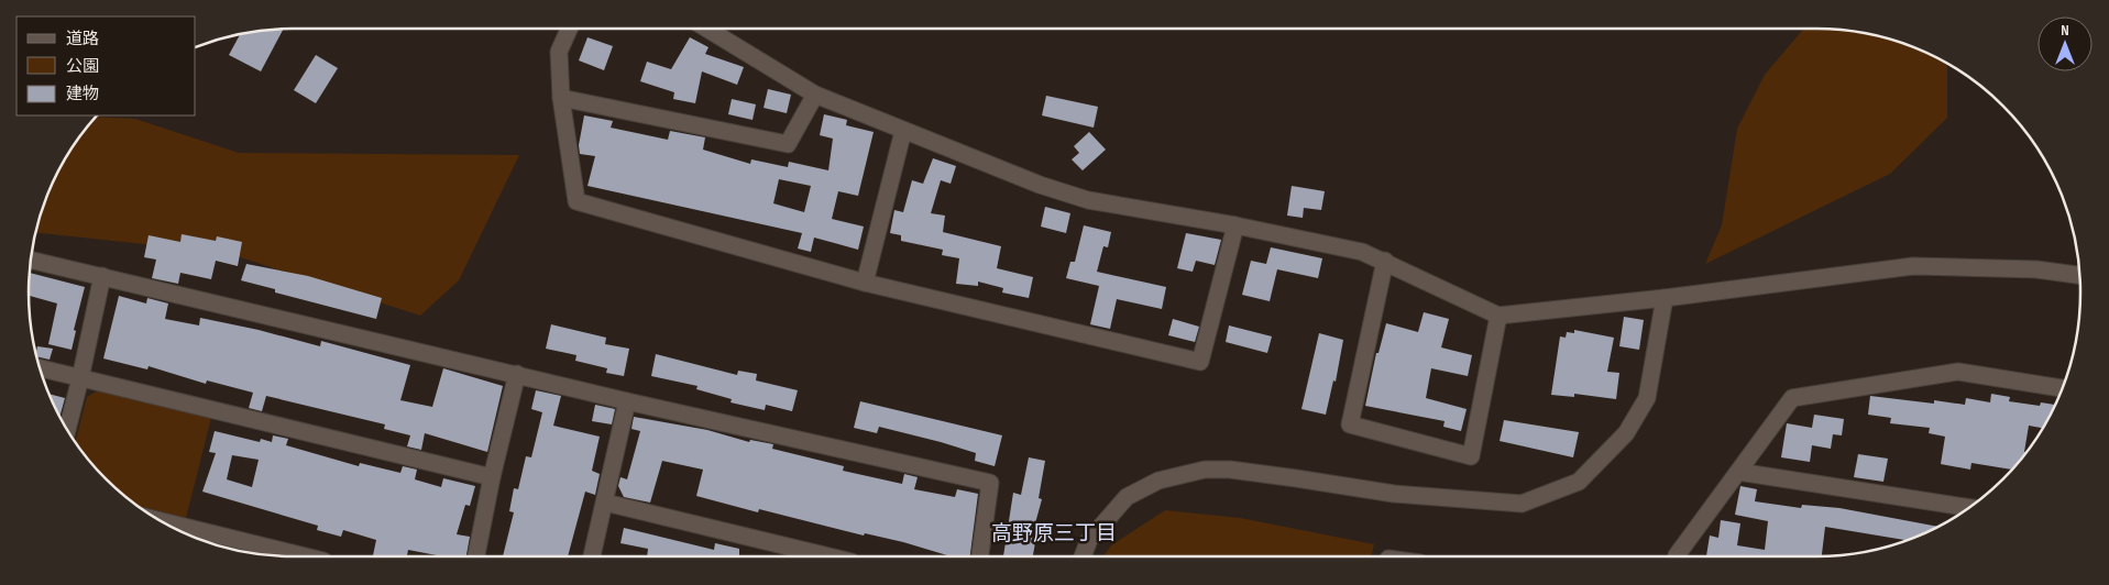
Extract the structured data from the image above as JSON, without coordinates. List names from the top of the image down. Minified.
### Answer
{"districts":["高野原三丁目"],"legend":["道路","公園","建物"],"north":"top"}
